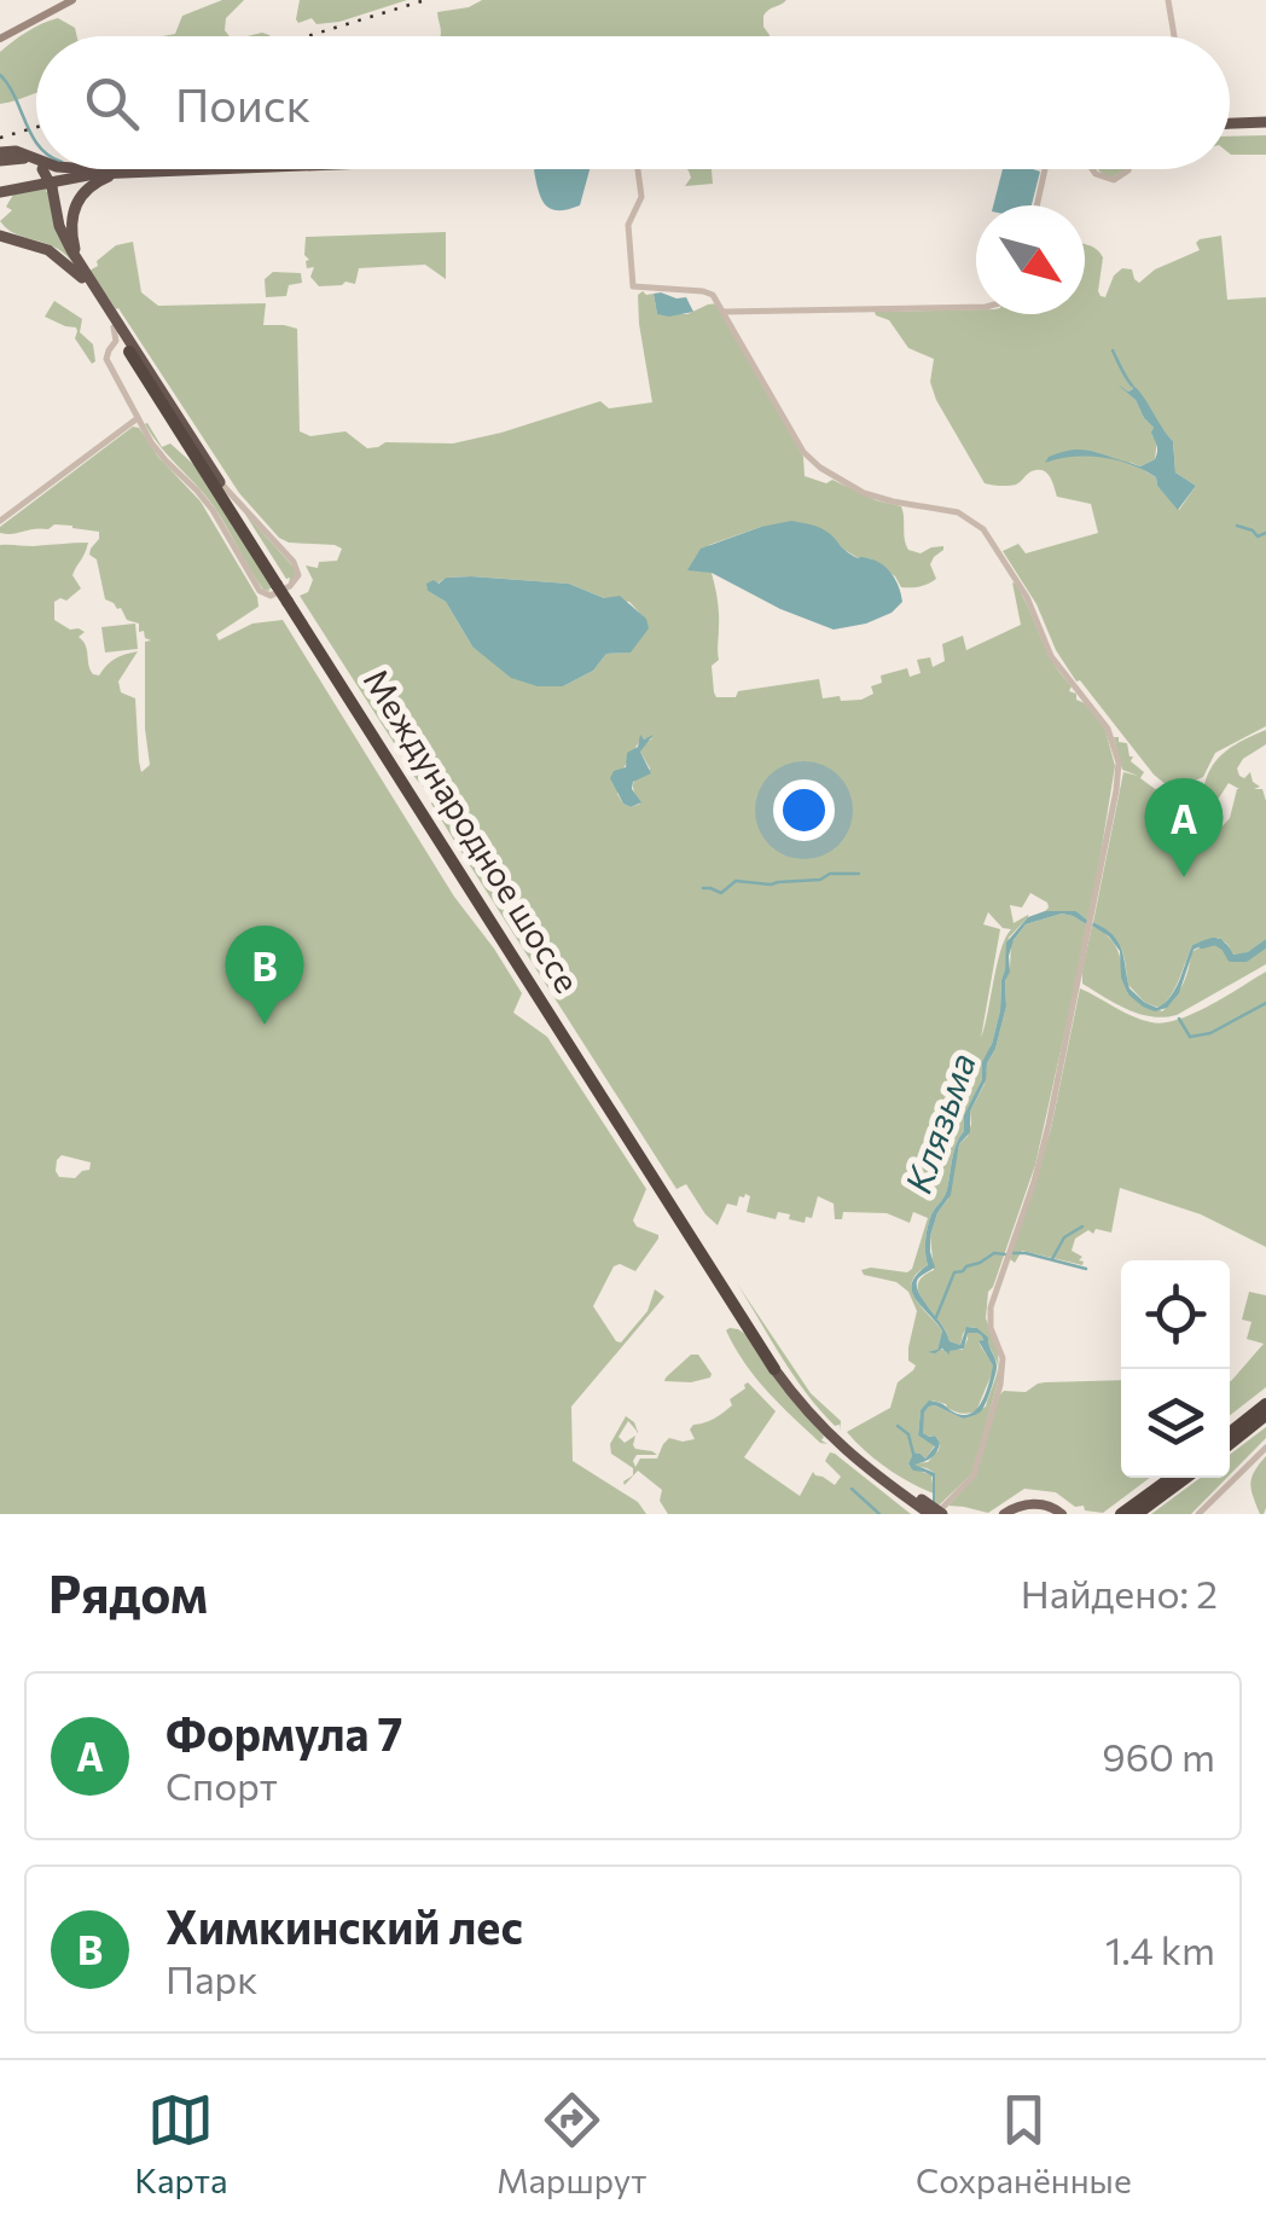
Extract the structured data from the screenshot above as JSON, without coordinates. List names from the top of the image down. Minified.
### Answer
{"streets":{"highway":["Международное шоссе"]},"water":["Клязьма"],"north":"bottom right","page":{"search":"Поиск","pins":["A","B"],"heading":["Рядом","Найдено: 2"],"list":[{"mark":"A","name":"Формула 7","note":"Спорт","value":"960 m"},{"mark":"B","name":"Химкинский лес","note":"Парк","value":"1.4 km"}],"nav":["Карта","Маршрут","Сохранённые"]}}
